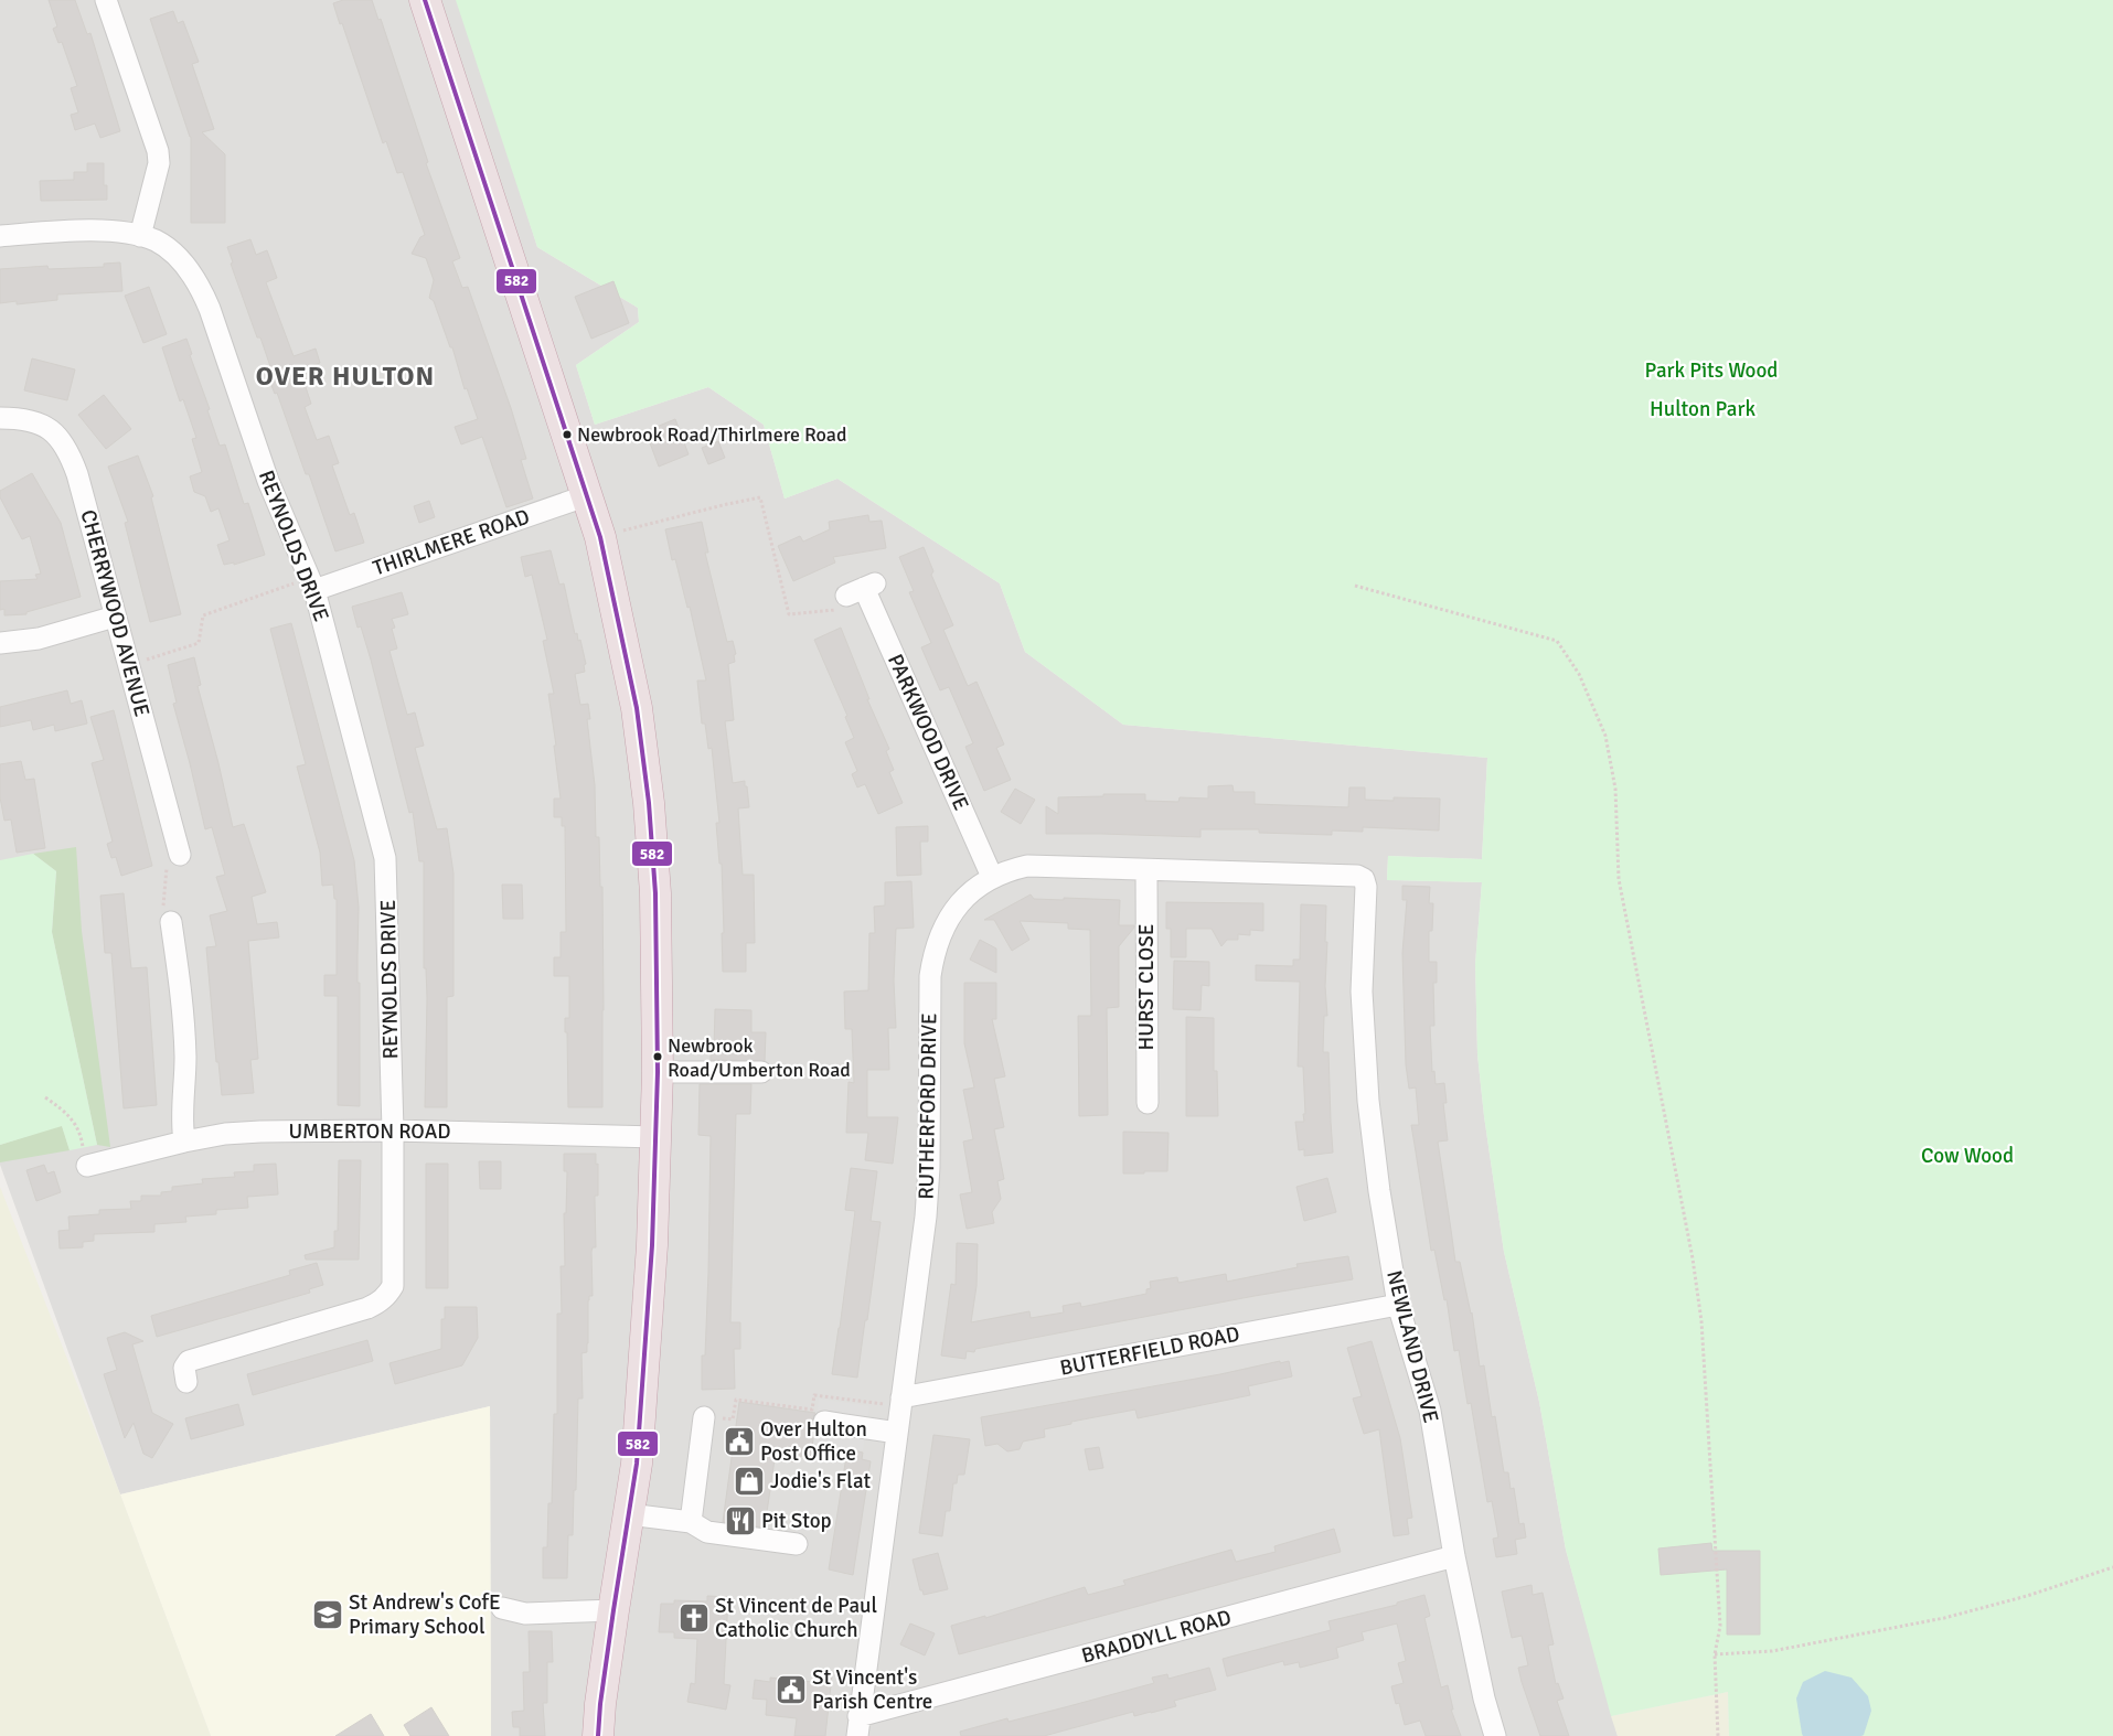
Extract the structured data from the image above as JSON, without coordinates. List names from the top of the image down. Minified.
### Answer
{"streets":{"street":["THIRLMERE ROAD","REYNOLDS DRIVE","CHERRYWOOD AVENUE","PARKWOOD DRIVE","HURST CLOSE","RUTHERFORD DRIVE","UMBERTON ROAD","NEWLAND DRIVE","BUTTERFIELD ROAD","BRADDYLL ROAD"]},"crossings":[["THIRLMERE ROAD","REYNOLDS DRIVE"],["REYNOLDS DRIVE","UMBERTON ROAD"],["PARKWOOD DRIVE","RUTHERFORD DRIVE"],["HURST CLOSE","RUTHERFORD DRIVE"],["RUTHERFORD DRIVE","NEWLAND DRIVE"],["RUTHERFORD DRIVE","BUTTERFIELD ROAD"],["RUTHERFORD DRIVE","BRADDYLL ROAD"],["NEWLAND DRIVE","BUTTERFIELD ROAD"],["NEWLAND DRIVE","BRADDYLL ROAD"]],"districts":["OVER HULTON"],"parks":["Park Pits Wood","Hulton Park","Cow Wood"],"places":{"other":["Newbrook Road/Thirlmere Road","Newbrook Road/Umberton Road"],"public building":["Over Hulton Post Office","St Vincent's Parish Centre"],"shop":["Jodie's Flat"],"restaurant":["Pit Stop"],"school or university":["St Andrew's CofE Primary School"],"church":["St Vincent de Paul Catholic Church"]},"lines":["transit line 582"]}
